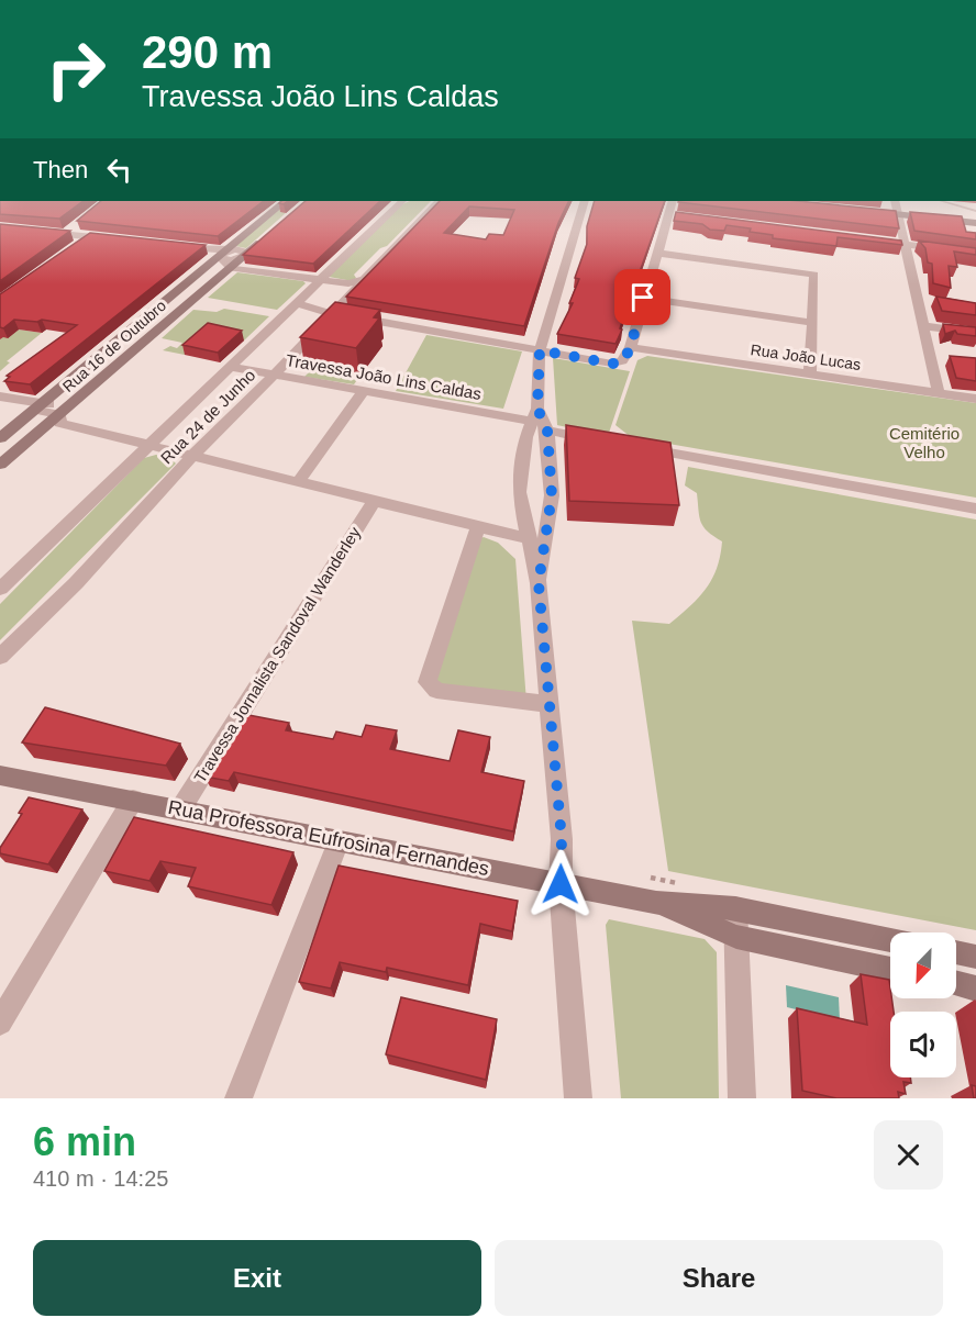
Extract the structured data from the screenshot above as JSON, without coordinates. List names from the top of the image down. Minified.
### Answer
{"streets":{"street":["Rua 16 de Outubro","Rua João Lucas","Travessa João Lins Caldas","Rua 24 de Junho","Travessa Jornalista Sandoval Wanderley","Rua Professora Eufrosina Fernandes"]},"crossings":[["Travessa João Lins Caldas","Rua 24 de Junho"],["Travessa Jornalista Sandoval Wanderley","Rua Professora Eufrosina Fernandes"]],"parks":["Cemitério Velho"],"north":"bottom left","page":{"turn":["290 m","Travessa João Lins Caldas"],"then":"Then","heading":["6 min","410 m · 14:25"],"buttons":["Exit","Share"]}}
